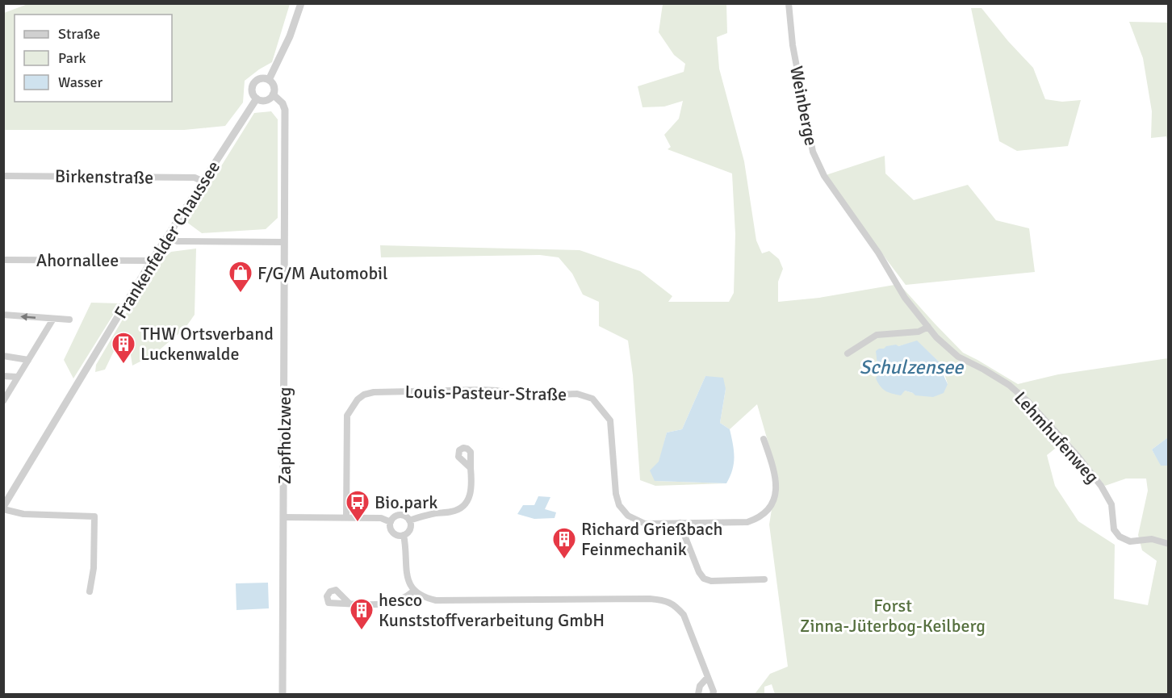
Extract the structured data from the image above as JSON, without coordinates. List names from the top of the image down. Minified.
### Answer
{"streets":{"street":["Weinberge","Birkenstraße","Frankenfelder Chaussee","Ahornallee","Louis-Pasteur-Straße","Zapfholzweg","Lehmhufenweg"]},"crossings":[["Weinberge","Lehmhufenweg"],["Birkenstraße","Frankenfelder Chaussee"],["Frankenfelder Chaussee","Ahornallee"],["Frankenfelder Chaussee","Zapfholzweg"]],"water":["Schulzensee"],"parks":["Forst Zinna-Jüterbog-Keilberg"],"places":{"shop":["F/G/M Automobil"],"building":["THW Ortsverband Luckenwalde","Richard Grießbach Feinmechanik","hesco Kunststoffverarbeitung GmbH"],"bus stop":["Bio.park"]},"legend":["Straße","Park","Wasser"]}
